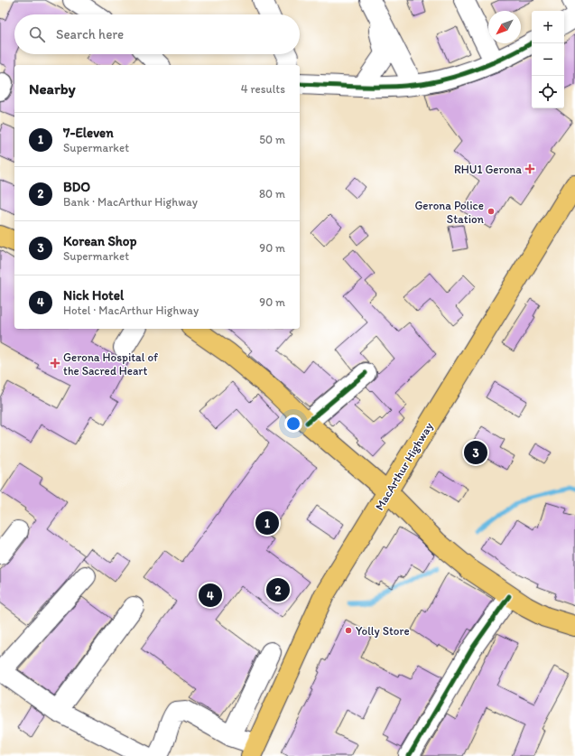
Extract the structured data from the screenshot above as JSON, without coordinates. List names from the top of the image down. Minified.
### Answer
{"streets":{"main road":["MacArthur Highway"]},"places":{"health":["RHU1 Gerona","Gerona Hospital of the Sacred Heart"],"other":["Gerona Police Station","Yolly Store"]},"north":"bottom left","page":{"map_buttons":["+","−"],"search":"Search here","heading":["Nearby","4 results"],"list":[{"mark":"1","name":"7-Eleven","note":"Supermarket","value":"50 m"},{"mark":"2","name":"BDO","note":"Bank · MacArthur Highway","value":"80 m"},{"mark":"3","name":"Korean Shop","note":"Supermarket","value":"90 m"},{"mark":"4","name":"Nick Hotel","note":"Hotel · MacArthur Highway","value":"90 m"}],"pins":["3","1","2","4"]}}
